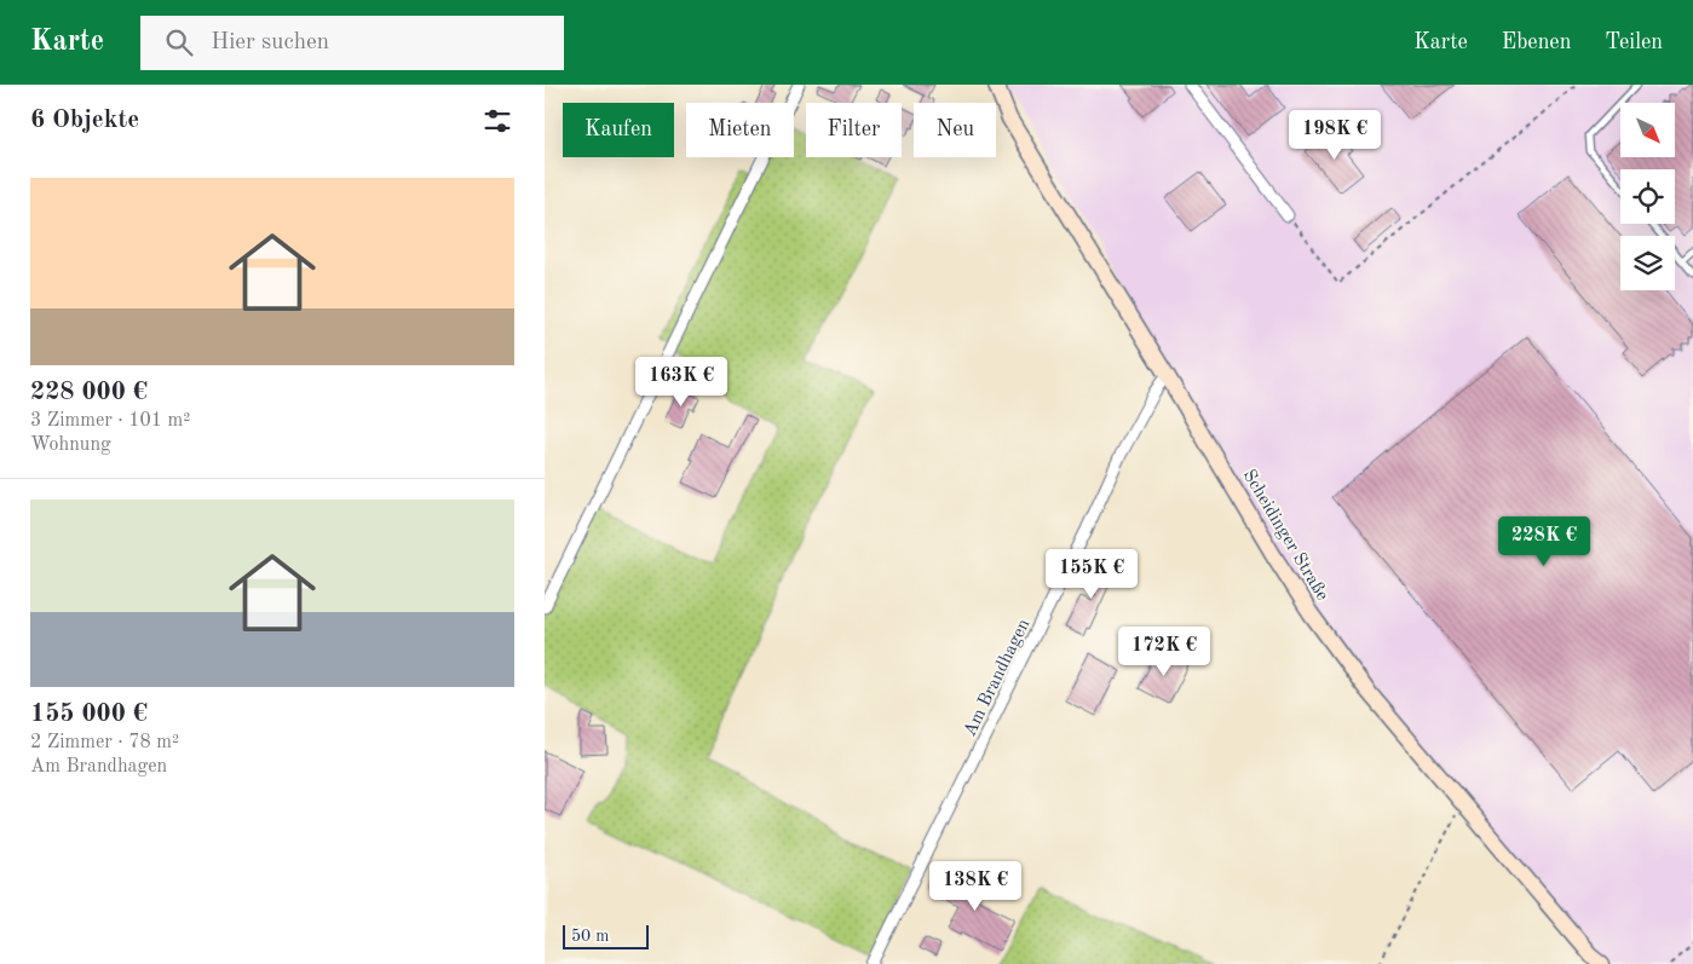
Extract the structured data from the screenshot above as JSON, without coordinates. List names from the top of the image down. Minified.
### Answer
{"streets":{"main road":["Scheidinger Straße"],"street":["Am Brandhagen"]},"crossings":[["Scheidinger Straße","Am Brandhagen"]],"scale_bar":"50 m","north":"bottom right","page":{"header":"Karte","search":"Hier suchen","nav":["Karte","Ebenen","Teilen"],"heading":"6 Objekte","chip":["Kaufen","Mieten","Filter","Neu"],"price":["198K €","163K €","228K €","155K €","172K €","138K €"],"list":[{"name":"228 000 €","note":"3 Zimmer · 101 m² · Wohnung"},{"name":"155 000 €","note":"2 Zimmer · 78 m² · Am Brandhagen"}],"scale":"50 m"}}
